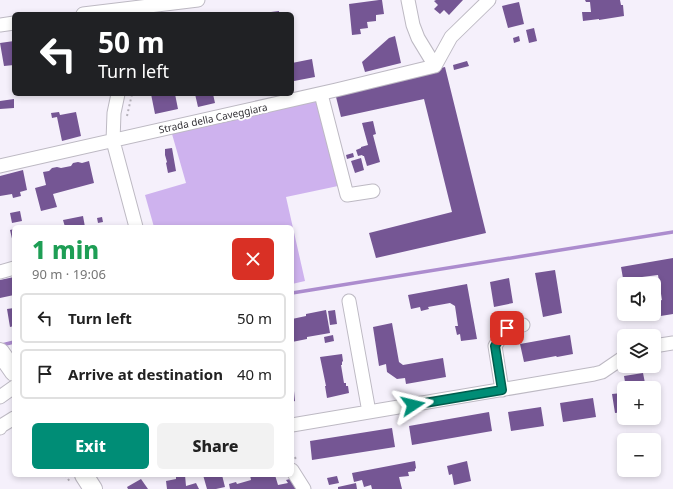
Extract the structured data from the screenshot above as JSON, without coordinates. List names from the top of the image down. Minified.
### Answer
{"streets":{"street":["Strada della Caveggiara"]},"page":{"turn":["50 m","Turn left"],"heading":["1 min","90 m · 19:06"],"map_buttons":["+","−"],"list":[{"name":"Turn left","value":"50 m"},{"name":"Arrive at destination","value":"40 m"}],"buttons":["Exit","Share"]}}
